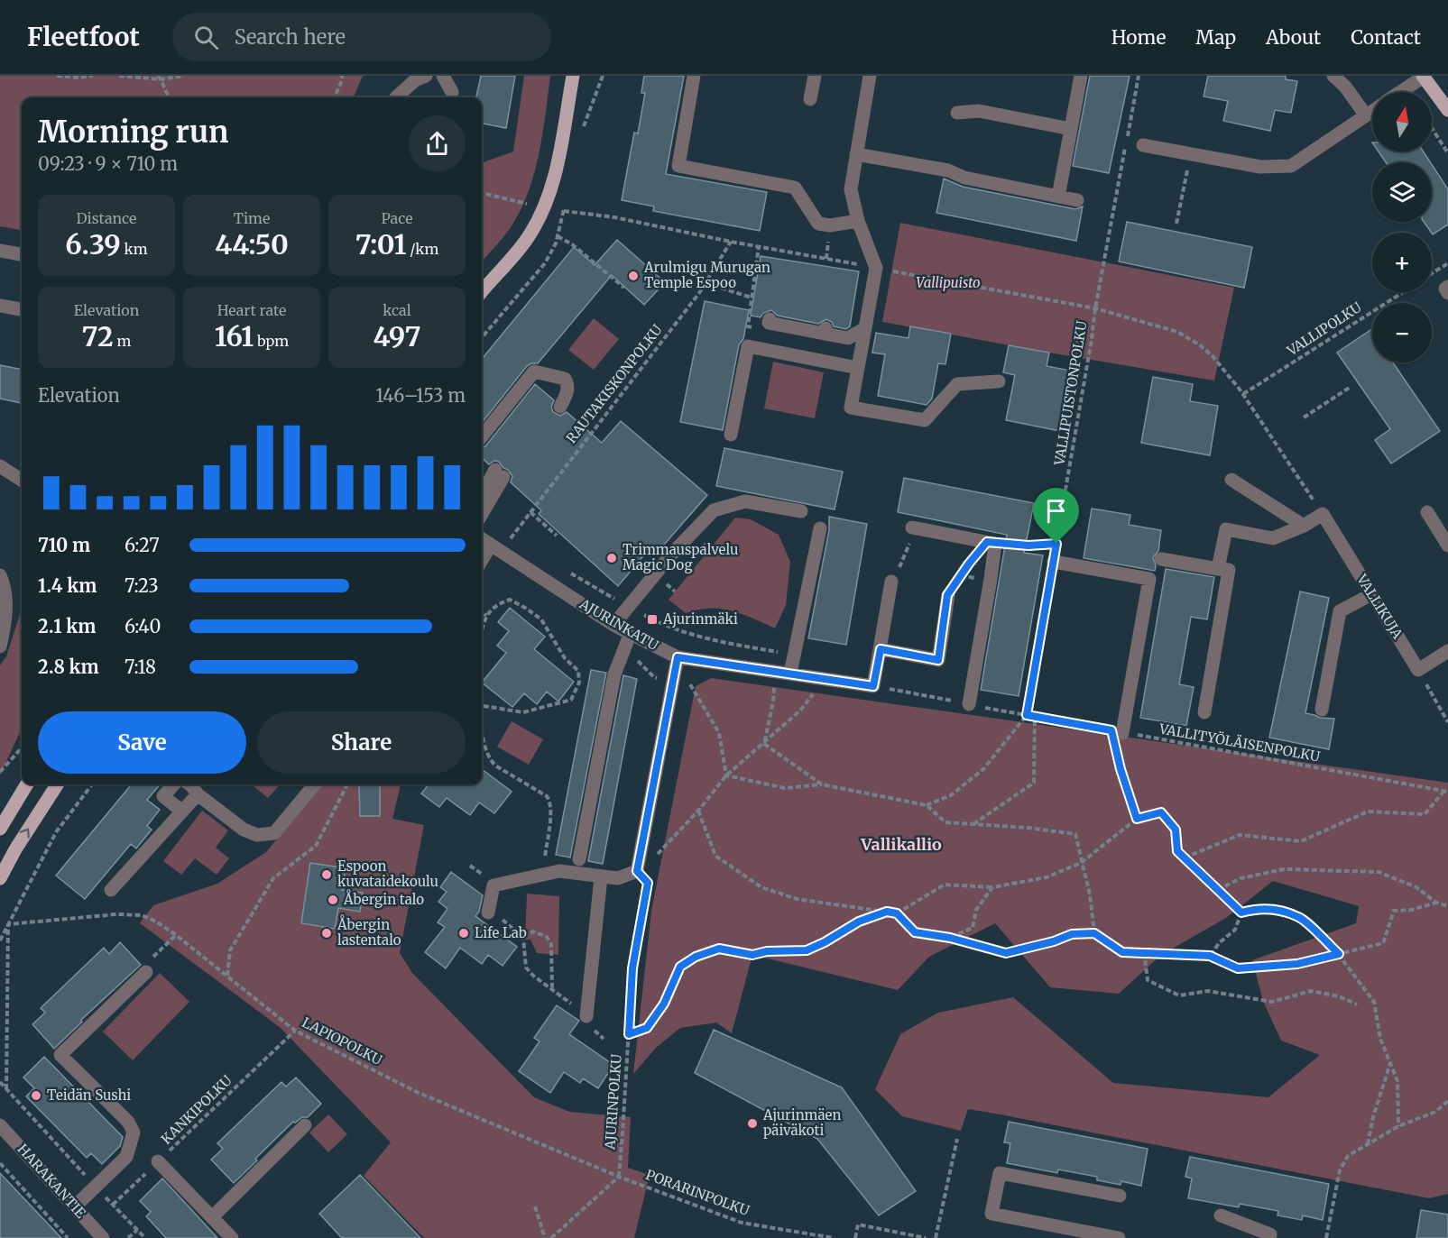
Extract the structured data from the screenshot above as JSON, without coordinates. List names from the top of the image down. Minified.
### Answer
{"streets":{"street":["VALLIKUJA","AJURINKATU","HARAKANTIE"],"path":["VALLIPOLKU","RAUTAKISKONPOLKU","VALLIPUISTONPOLKU","VALLITYÖLÄISENPOLKU","LAPIOPOLKU","AJURINPOLKU","KANKIPOLKU","PORARINPOLKU"]},"crossings":[["VALLIPUISTONPOLKU","VALLITYÖLÄISENPOLKU"],["LAPIOPOLKU","AJURINPOLKU"],["LAPIOPOLKU","KANKIPOLKU"],["LAPIOPOLKU","PORARINPOLKU"],["AJURINPOLKU","PORARINPOLKU"]],"districts":["Vallikallio"],"parks":["Vallipuisto"],"places":{"other":["Arulmigu Murugan Temple Espoo","Trimmauspalvelu Magic Dog","Espoon kuvataidekoulu","Åbergin talo","Åbergin lastentalo","Life Lab","Teidän Sushi","Ajurinmäen päiväkoti"],"transit":["Ajurinmäki"]},"north":"top","page":{"header":"Fleetfoot","search":"Search here","nav":["Home","Map","About","Contact"],"map_buttons":["+","−"],"heading":["Morning run","09:23 · 9 × 710 m"],"stats":[["Distance","6.39 km"],["Time","44:50"],["Pace","7:01 /km"],["Elevation","72 m"],["Heart rate","161 bpm"],["kcal","497"]],"chart":["Elevation","146–153 m"],"list":[{"name":"710 m","note":"6:27"},{"name":"1.4 km","note":"7:23"},{"name":"2.1 km","note":"6:40"},{"name":"2.8 km","note":"7:18"}],"buttons":["Save","Share"]}}
